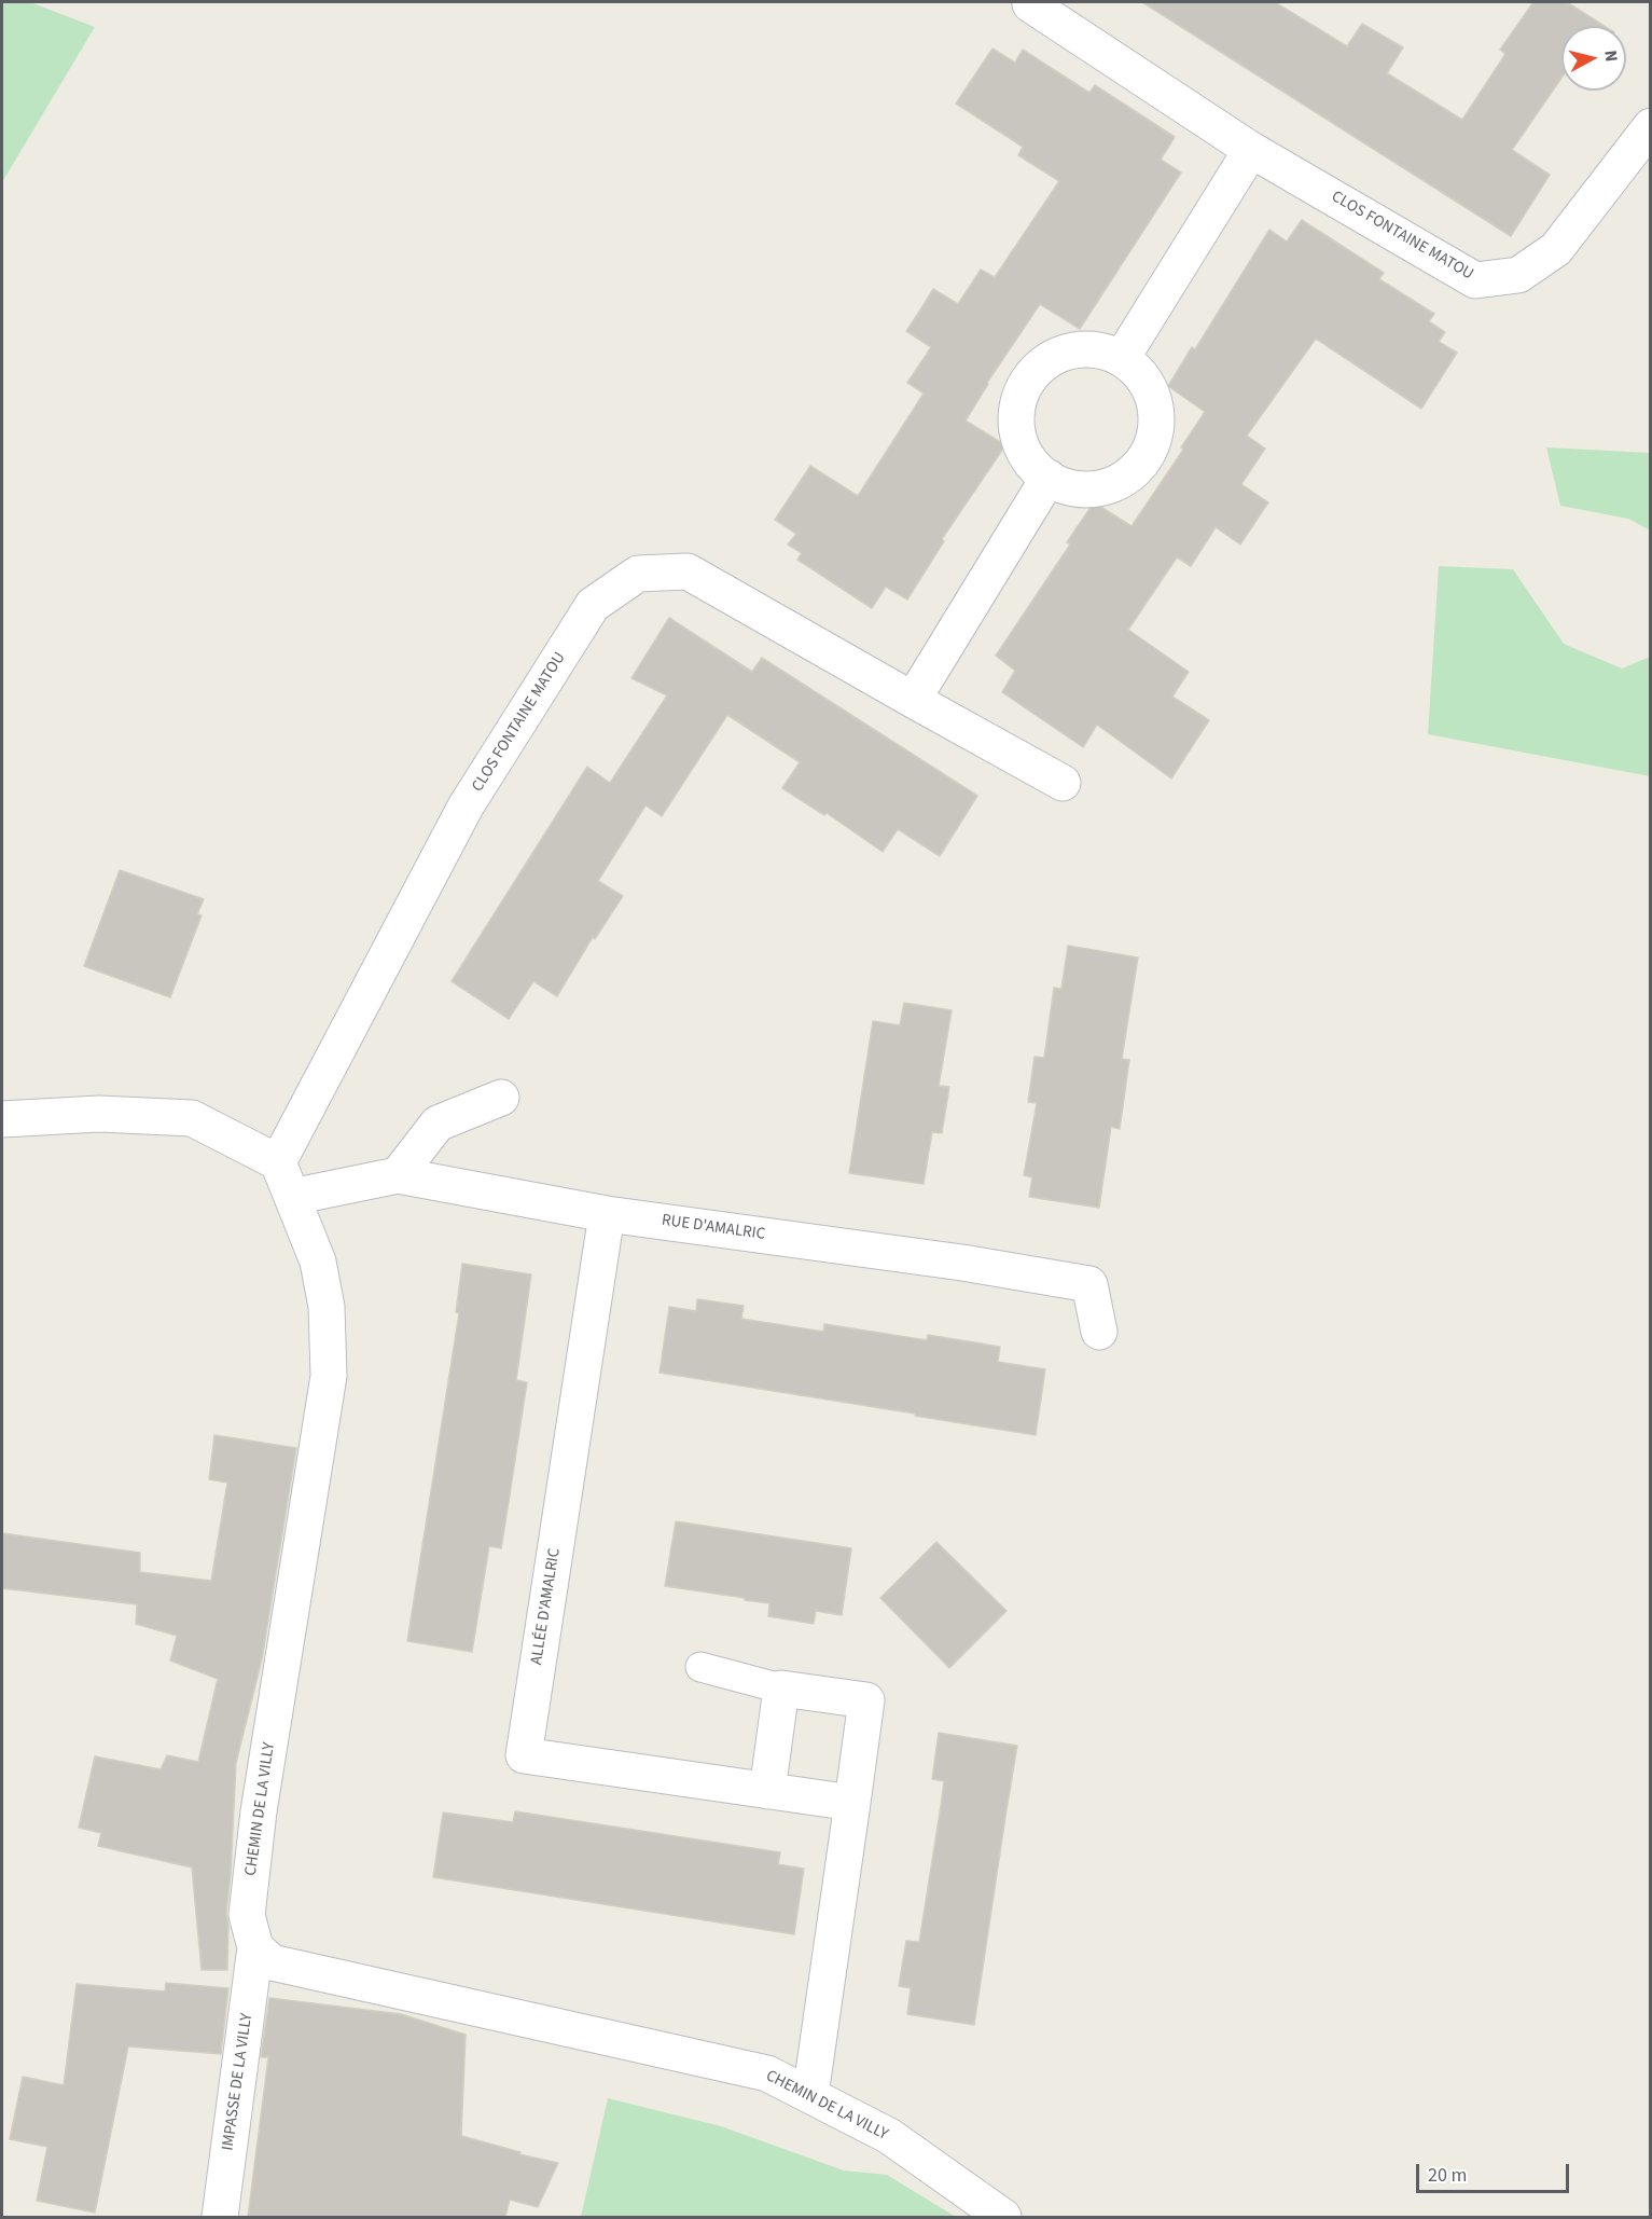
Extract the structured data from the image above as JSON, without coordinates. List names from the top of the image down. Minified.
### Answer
{"streets":{"street":["CLOS FONTAINE MATOU","RUE D'AMALRIC","ALLÉE D'AMALRIC","CHEMIN DE LA VILLY","IMPASSE DE LA VILLY"]},"crossings":[["CLOS FONTAINE MATOU","CHEMIN DE LA VILLY"],["RUE D'AMALRIC","ALLÉE D'AMALRIC"],["RUE D'AMALRIC","CHEMIN DE LA VILLY"],["CHEMIN DE LA VILLY","IMPASSE DE LA VILLY"]],"scale_bar":"20 m","north":"right"}
